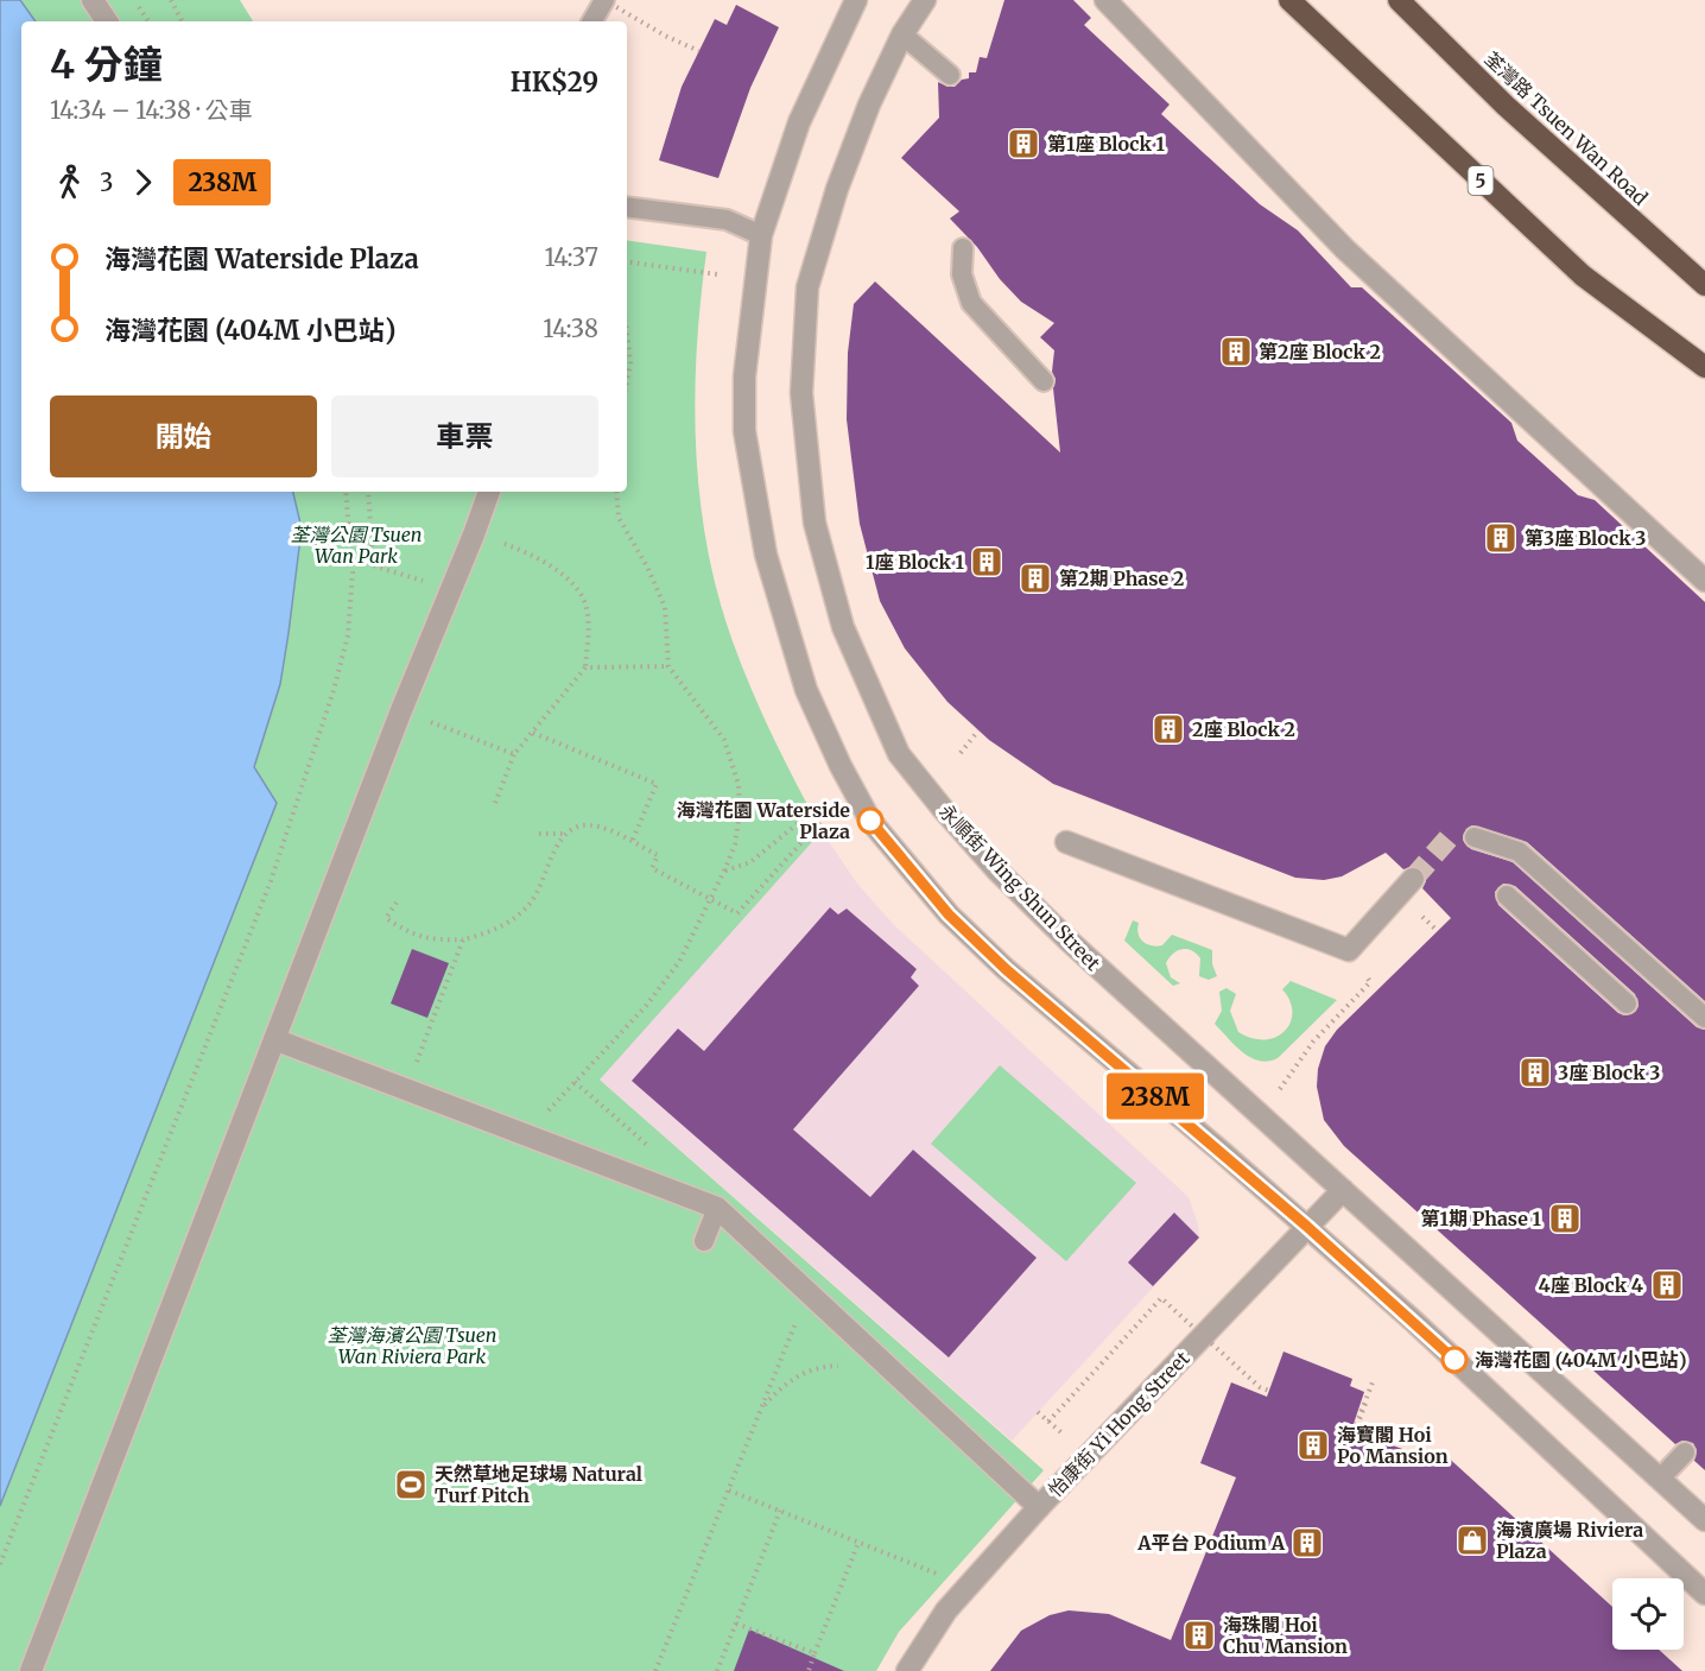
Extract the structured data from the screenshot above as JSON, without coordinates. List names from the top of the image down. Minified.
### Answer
{"streets":{"highway":["荃灣路 Tsuen Wan Road","5"],"street":["永順街 Wing Shun Street","怡康街 Yi Hong Street"]},"crossings":[["永順街 Wing Shun Street","怡康街 Yi Hong Street"]],"parks":["荃灣公園 Tsuen Wan Park","荃灣海濱公園 Tsuen Wan Riviera Park"],"places":{"building":["第1座 Block 1","第2座 Block 2","第3座 Block 3","1座 Block 1","第2期 Phase 2","2座 Block 2","3座 Block 3","第1期 Phase 1","4座 Block 4","海寶閣 Hoi Po Mansion","A平台 Podium A","海珠閣 Hoi Chu Mansion"],"other":["海灣花園 Waterside Plaza","海灣花園 (404M 小巴站)"],"sports":["天然草地足球場 Natural Turf Pitch"],"shop":["海濱廣場 Riviera Plaza"]},"lines":["bus line 238M"],"page":{"on_map":"238M","heading":["4 分鐘","14:34 – 14:38 · 公車","HK$29"],"legs":["3","238M"],"list":[{"name":"海灣花園 Waterside Plaza","value":"14:37"},{"name":"海灣花園 (404M 小巴站)","value":"14:38"}],"buttons":["開始","車票"]}}
